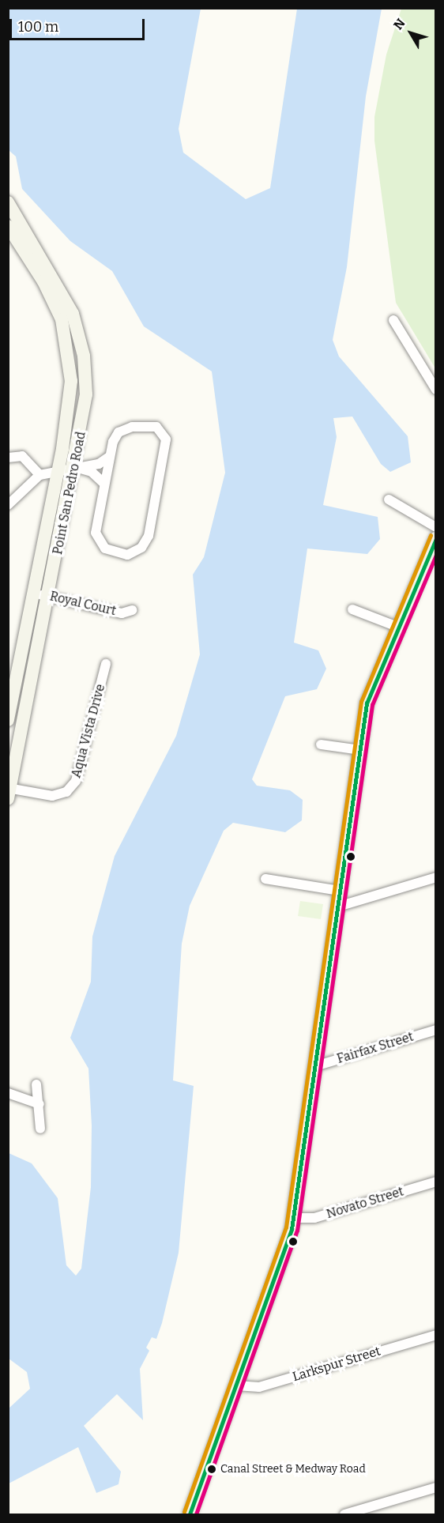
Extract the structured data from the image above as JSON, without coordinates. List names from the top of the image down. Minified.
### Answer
{"streets":{"main road":["Point San Pedro Road"],"street":["Royal Court","Aqua Vista Drive","Fairfax Street","Novato Street","Larkspur Street"]},"crossings":[["Point San Pedro Road","Royal Court"],["Point San Pedro Road","Aqua Vista Drive"]],"places":["Canal Street & Medway Road"],"scale_bar":"100 m","north":"top left"}
